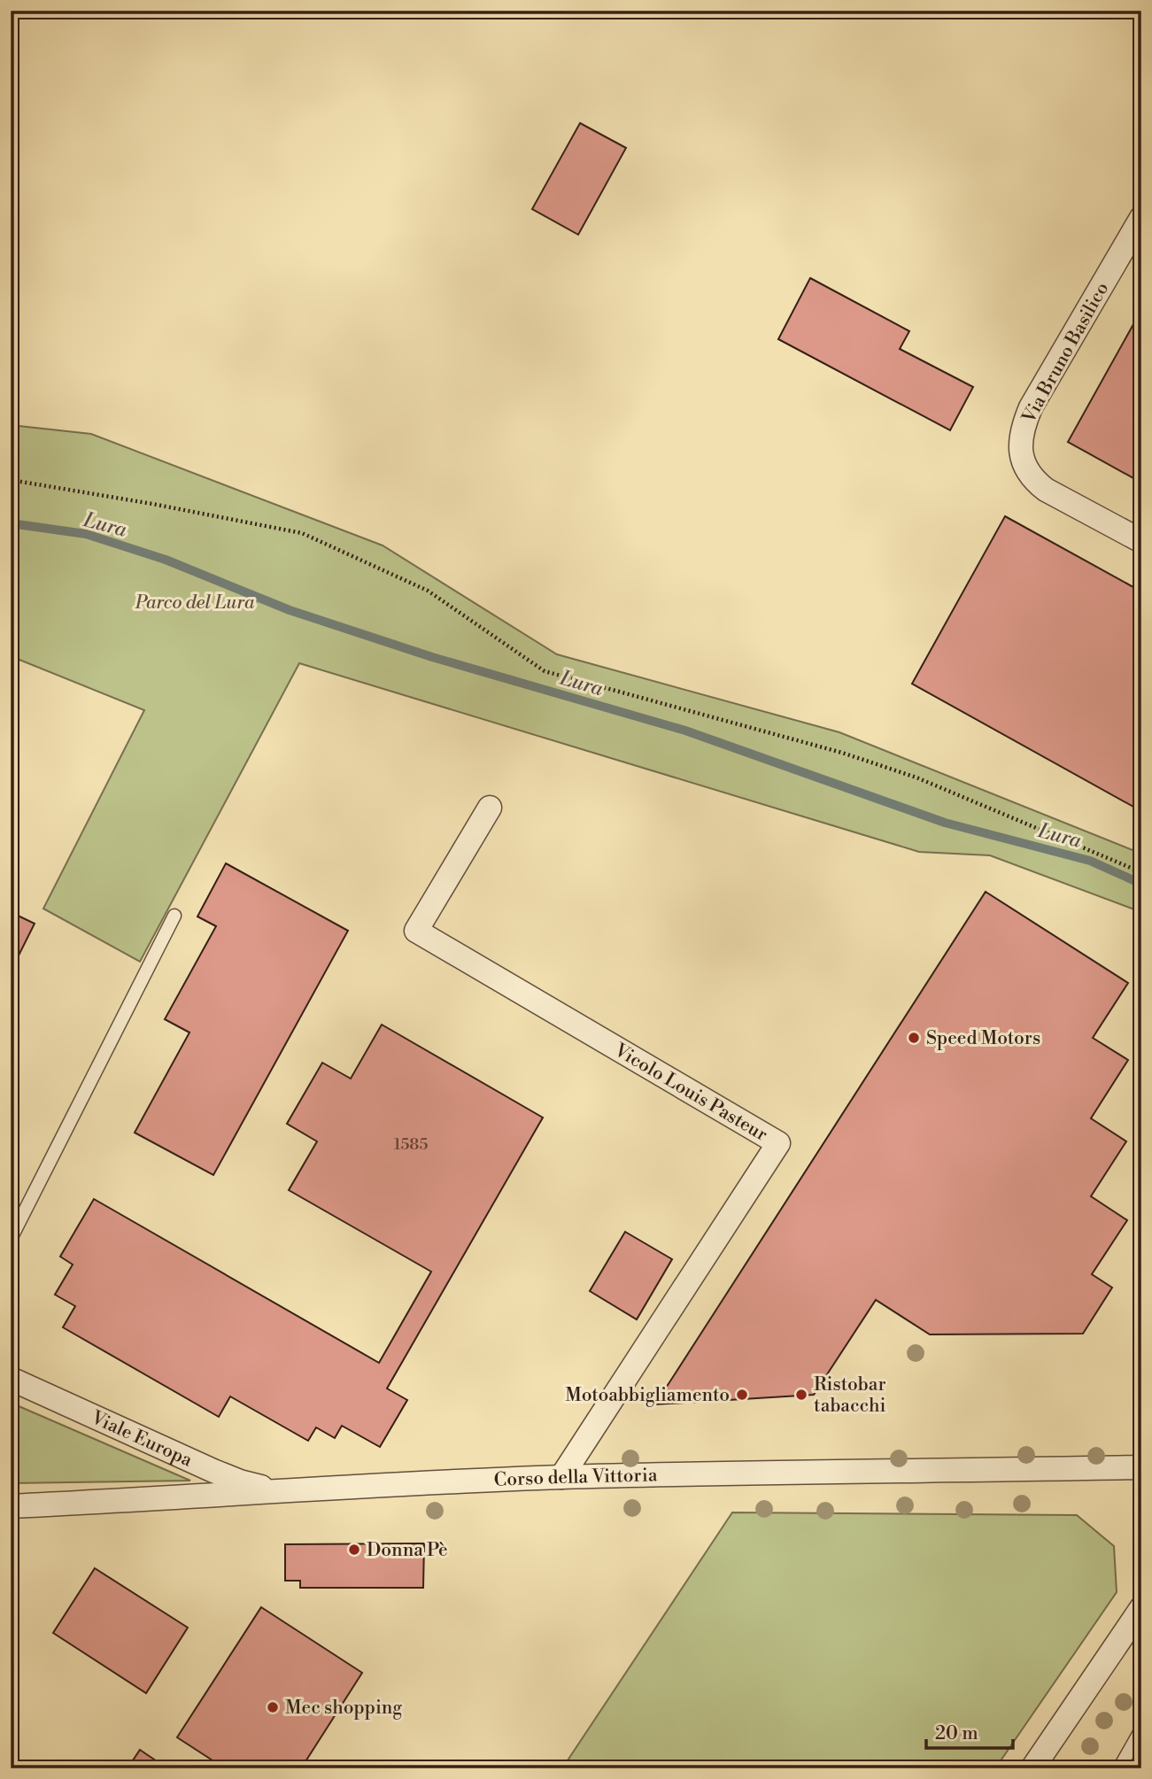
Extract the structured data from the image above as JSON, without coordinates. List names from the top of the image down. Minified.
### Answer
{"streets":{"street":["Via Bruno Basilico","Vicolo Louis Pasteur","Viale Europa","Corso della Vittoria"]},"crossings":[["Vicolo Louis Pasteur","Corso della Vittoria"],["Viale Europa","Corso della Vittoria"]],"water":["Lura"],"parks":["Parco del Lura"],"places":["Speed Motors","Motoabbigliamento","Ristobar tabacchi","Donna Pè","Mec shopping"],"house_numbers":["1585"],"scale_bar":"20 m"}
